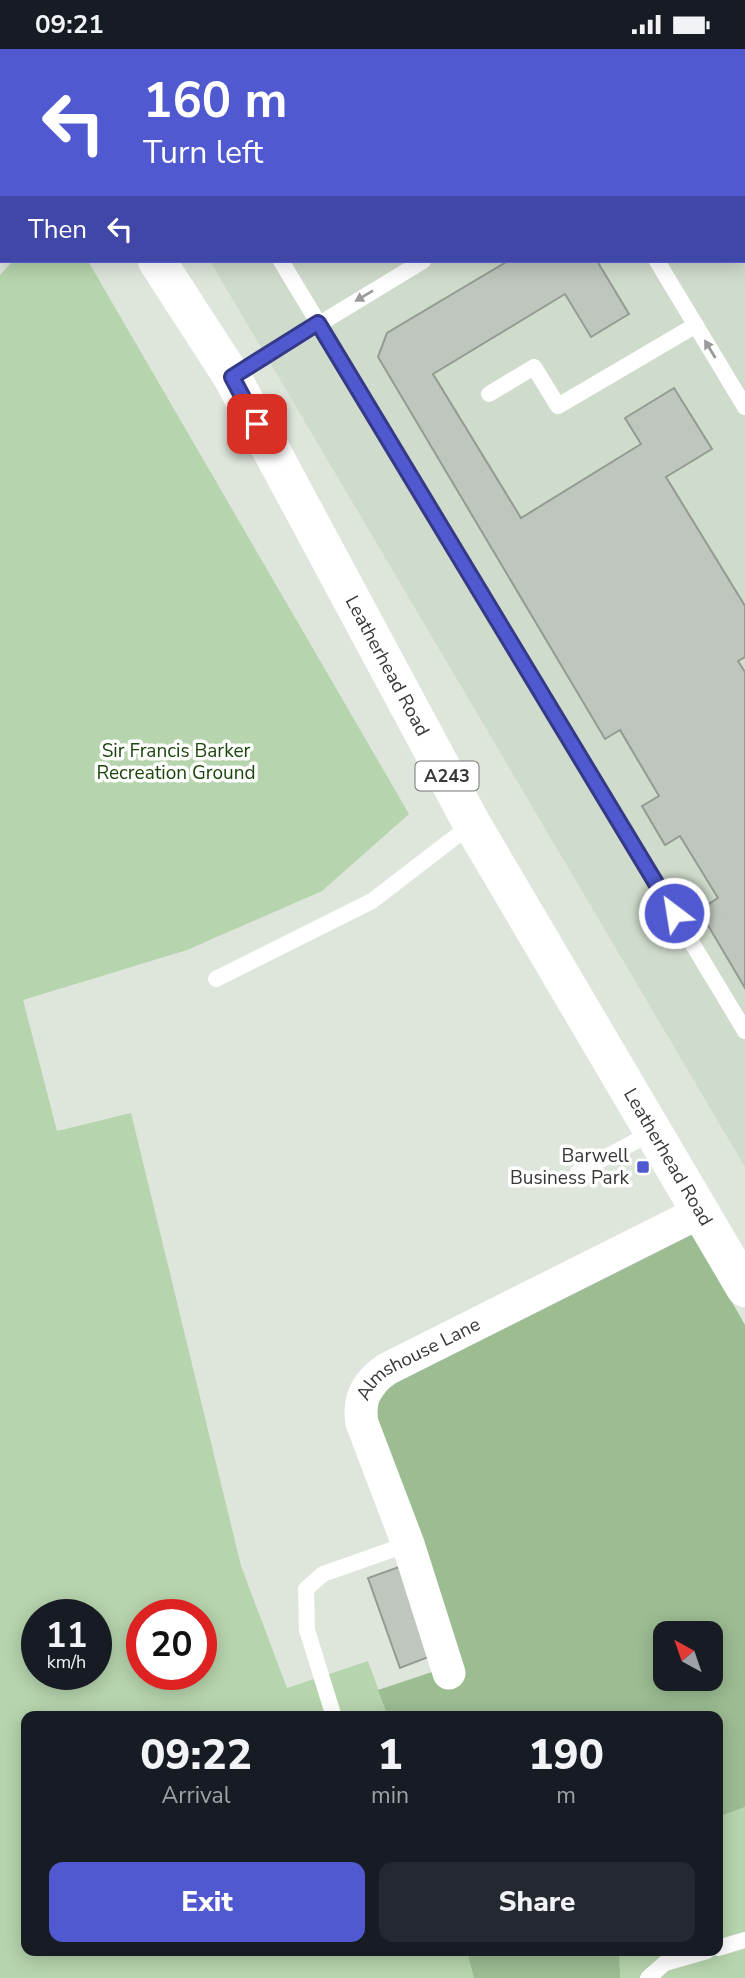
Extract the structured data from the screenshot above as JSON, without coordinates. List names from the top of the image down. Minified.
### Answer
{"streets":{"highway":["Leatherhead Road","A243"],"street":["Almshouse Lane"]},"crossings":[["Leatherhead Road","Almshouse Lane"]],"parks":["Sir Francis Barker Recreation Ground"],"places":{"transit":["Barwell Business Park"]},"north":"top left","page":{"status":"09:21","turn":["160 m","Turn left"],"then":"Then","speed":"11 km/h","limit":"20","eta":["09:22","Arrival","1","min","190","m"],"buttons":["Exit","Share"]}}
